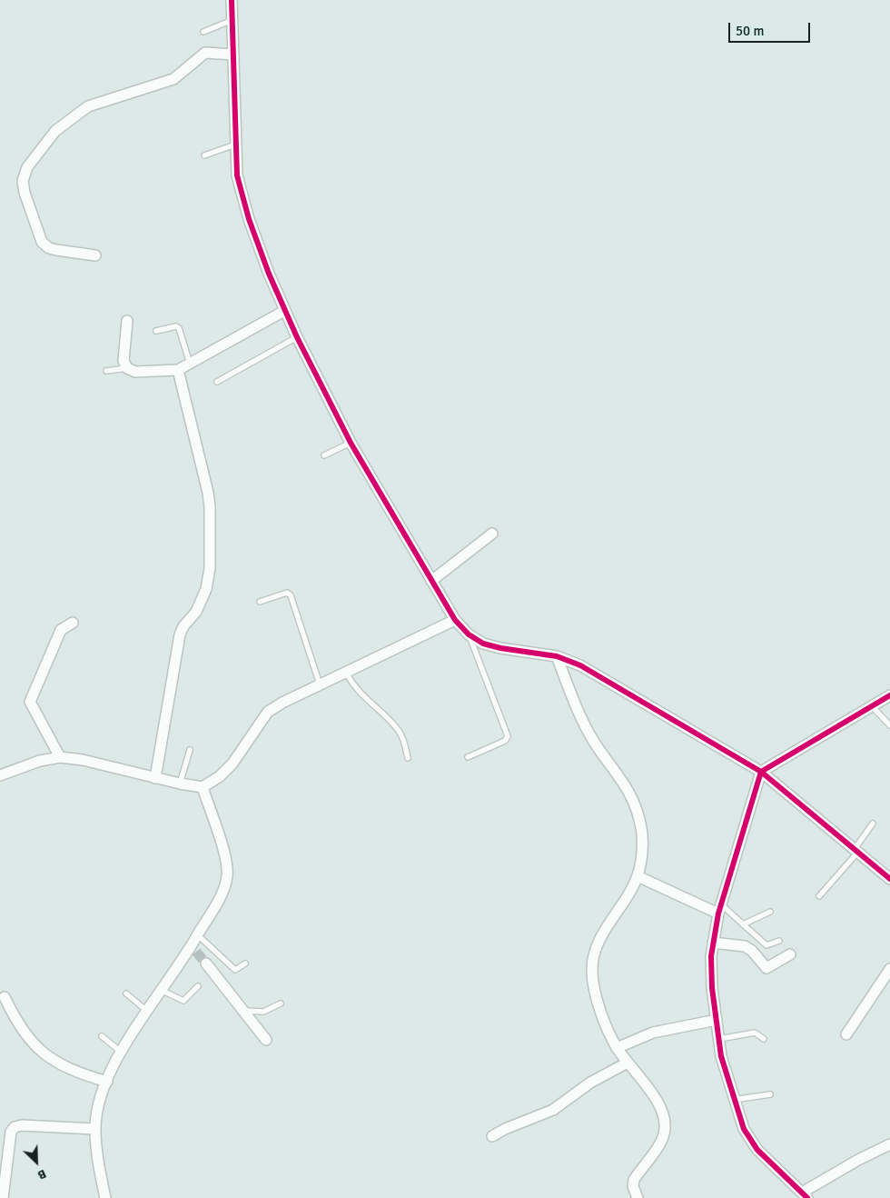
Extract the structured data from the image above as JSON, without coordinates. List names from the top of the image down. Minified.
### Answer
{"scale_bar":"50 m","north":"bottom right"}
